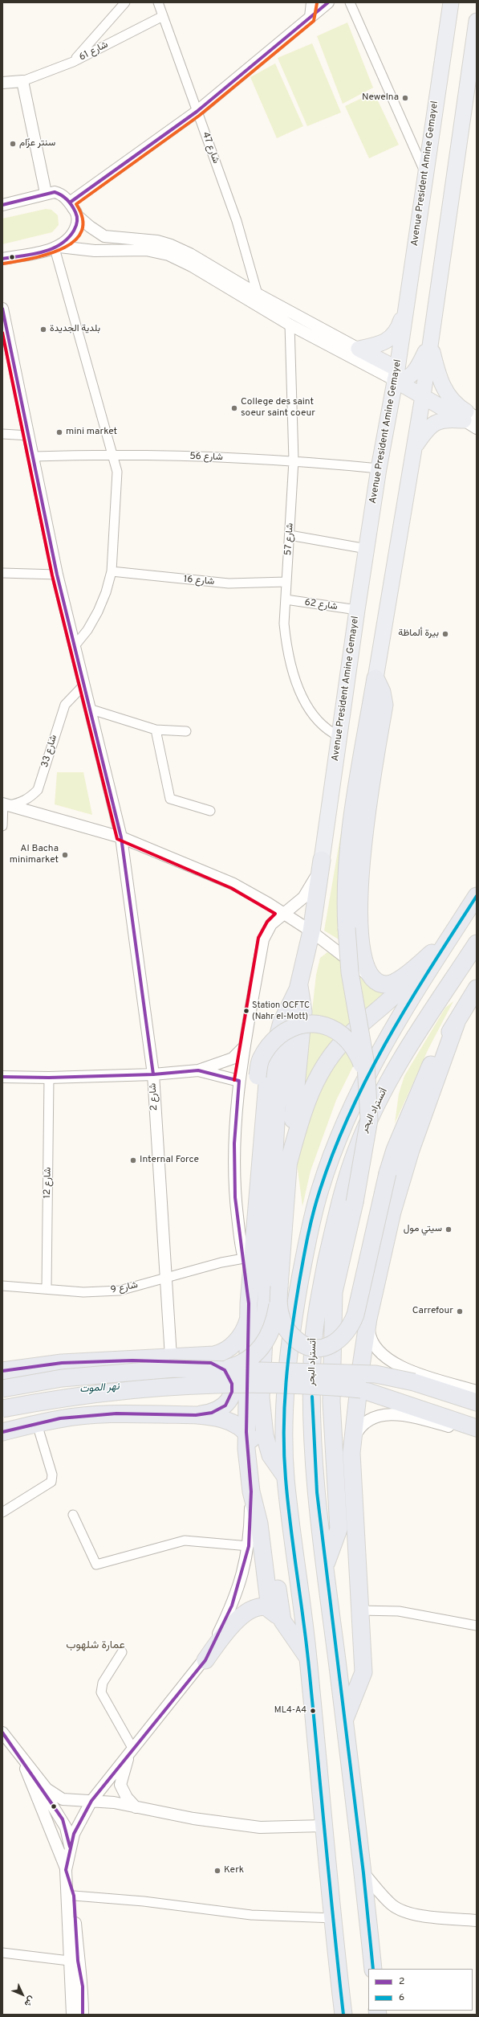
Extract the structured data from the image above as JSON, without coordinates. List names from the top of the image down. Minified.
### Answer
{"streets":{"highway":["Avenue President Amine Gemayel","أتستراد البحر"],"street":["شارع 61","شارع 47","شارع 56","شارع 57","شارع 16","شارع 62","شارع 33","شارع 2","شارع 12","شارع 9"]},"crossings":[["شارع 61","شارع 47"],["Avenue President Amine Gemayel","شارع 56"],["Avenue President Amine Gemayel","شارع 57"],["Avenue President Amine Gemayel","شارع 62"],["شارع 56","شارع 57"],["شارع 56","شارع 2"],["شارع 57","شارع 16"],["شارع 57","شارع 62"],["شارع 33","شارع 2"],["شارع 2","شارع 9"],["شارع 12","شارع 9"]],"districts":["عمارة شلهوب"],"water":["نهر الموت"],"places":["Newelna","سنتر عزّام","بلدية الجديدة","College des saint soeur saint coeur","mini market","بيرة ألماظة","Al Bacha minimarket","Station OCFTC (Nahr el-Mott)","Internal Force","سيتي مول","Carrefour","ML4-A4","Kerk"],"lines":["transit line 2","transit line 6"],"legend":["2","6"],"north":"bottom right"}
